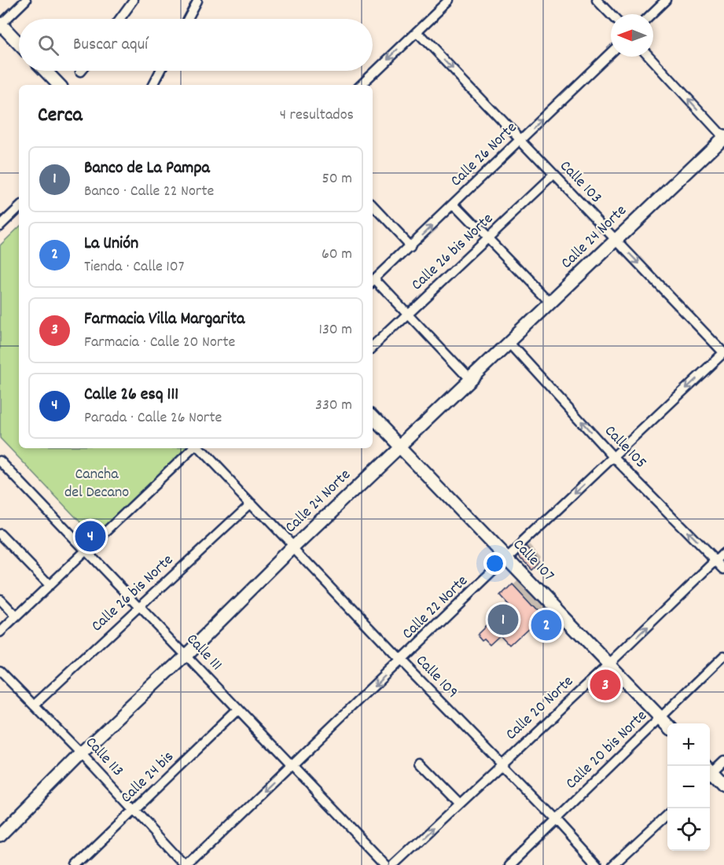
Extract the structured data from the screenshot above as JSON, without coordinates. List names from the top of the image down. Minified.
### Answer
{"streets":{"street":["Calle 26 Norte","Calle 103","Calle 24 Norte","Calle 26 bis Norte","Calle 105","Calle 107","Calle 22 Norte","Calle 111","Calle 109","Calle 20 Norte","Calle 20 bis Norte","Calle 113","Calle 24 bis"]},"crossings":[["Calle 26 Norte","Calle 103"],["Calle 103","Calle 24 Norte"],["Calle 103","Calle 26 bis Norte"],["Calle 103","Calle 22 Norte"],["Calle 24 Norte","Calle 105"],["Calle 24 Norte","Calle 107"],["Calle 24 Norte","Calle 111"],["Calle 24 Norte","Calle 109"],["Calle 24 Norte","Calle 113"],["Calle 26 bis Norte","Calle 111"],["Calle 26 bis Norte","Calle 109"],["Calle 26 bis Norte","Calle 113"],["Calle 105","Calle 22 Norte"],["Calle 105","Calle 20 Norte"],["Calle 107","Calle 22 Norte"],["Calle 107","Calle 20 Norte"],["Calle 107","Calle 20 bis Norte"],["Calle 22 Norte","Calle 111"],["Calle 22 Norte","Calle 109"],["Calle 22 Norte","Calle 113"],["Calle 111","Calle 24 bis"],["Calle 109","Calle 20 Norte"],["Calle 109","Calle 20 bis Norte"],["Calle 113","Calle 24 bis"]],"one_way":["Calle 26 Norte","Calle 103","Calle 105","Calle 22 Norte","Calle 20 Norte"],"parks":["Cancha del Decano"],"north":"left","page":{"search":"Buscar aquí","heading":["Cerca","4 resultados"],"list":[{"mark":"1","name":"Banco de La Pampa","note":"Banco · Calle 22 Norte","value":"50 m"},{"mark":"2","name":"La Unión","note":"Tienda · Calle 107","value":"60 m"},{"mark":"3","name":"Farmacia Villa Margarita","note":"Farmacia · Calle 20 Norte","value":"130 m"},{"mark":"4","name":"Calle 26 esq 111","note":"Parada · Calle 26 Norte","value":"330 m"}],"pins":["4","1","2","3"],"map_buttons":["+","−"]}}
